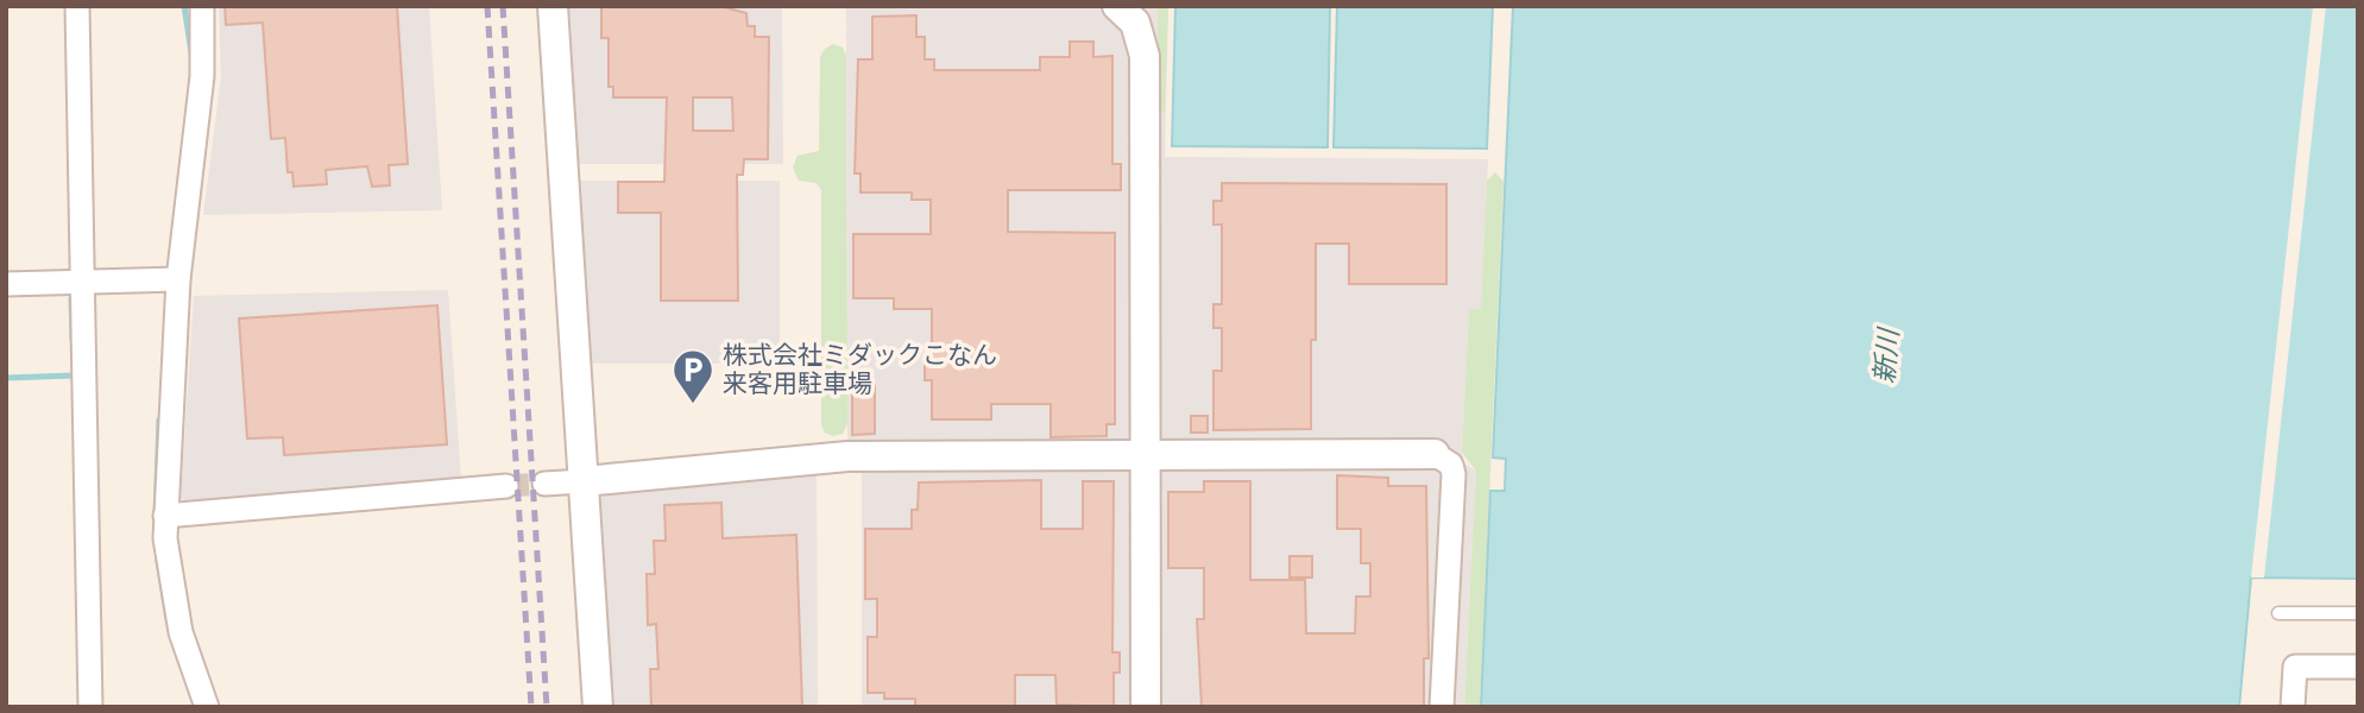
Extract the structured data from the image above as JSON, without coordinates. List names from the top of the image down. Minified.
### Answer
{"water":["新川"],"places":{"parking":["株式会社ミダックこなん 来客用駐車場"]}}
